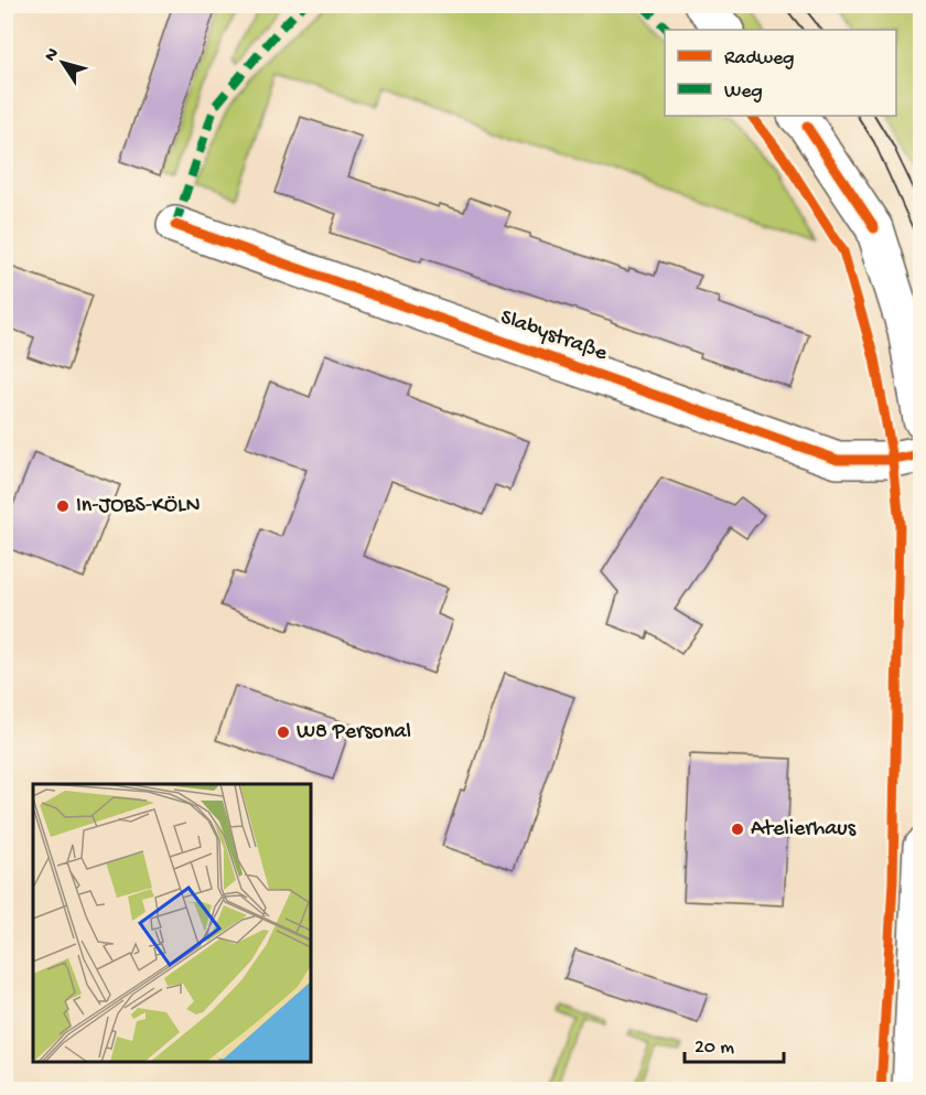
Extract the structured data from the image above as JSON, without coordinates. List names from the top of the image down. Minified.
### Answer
{"streets":{"street":["Slabystraße"]},"places":["In-JOBS-KÖLN","W8 Personal","Atelierhaus"],"legend":["Radweg","Weg"],"scale_bar":"20 m","north":"top left"}
